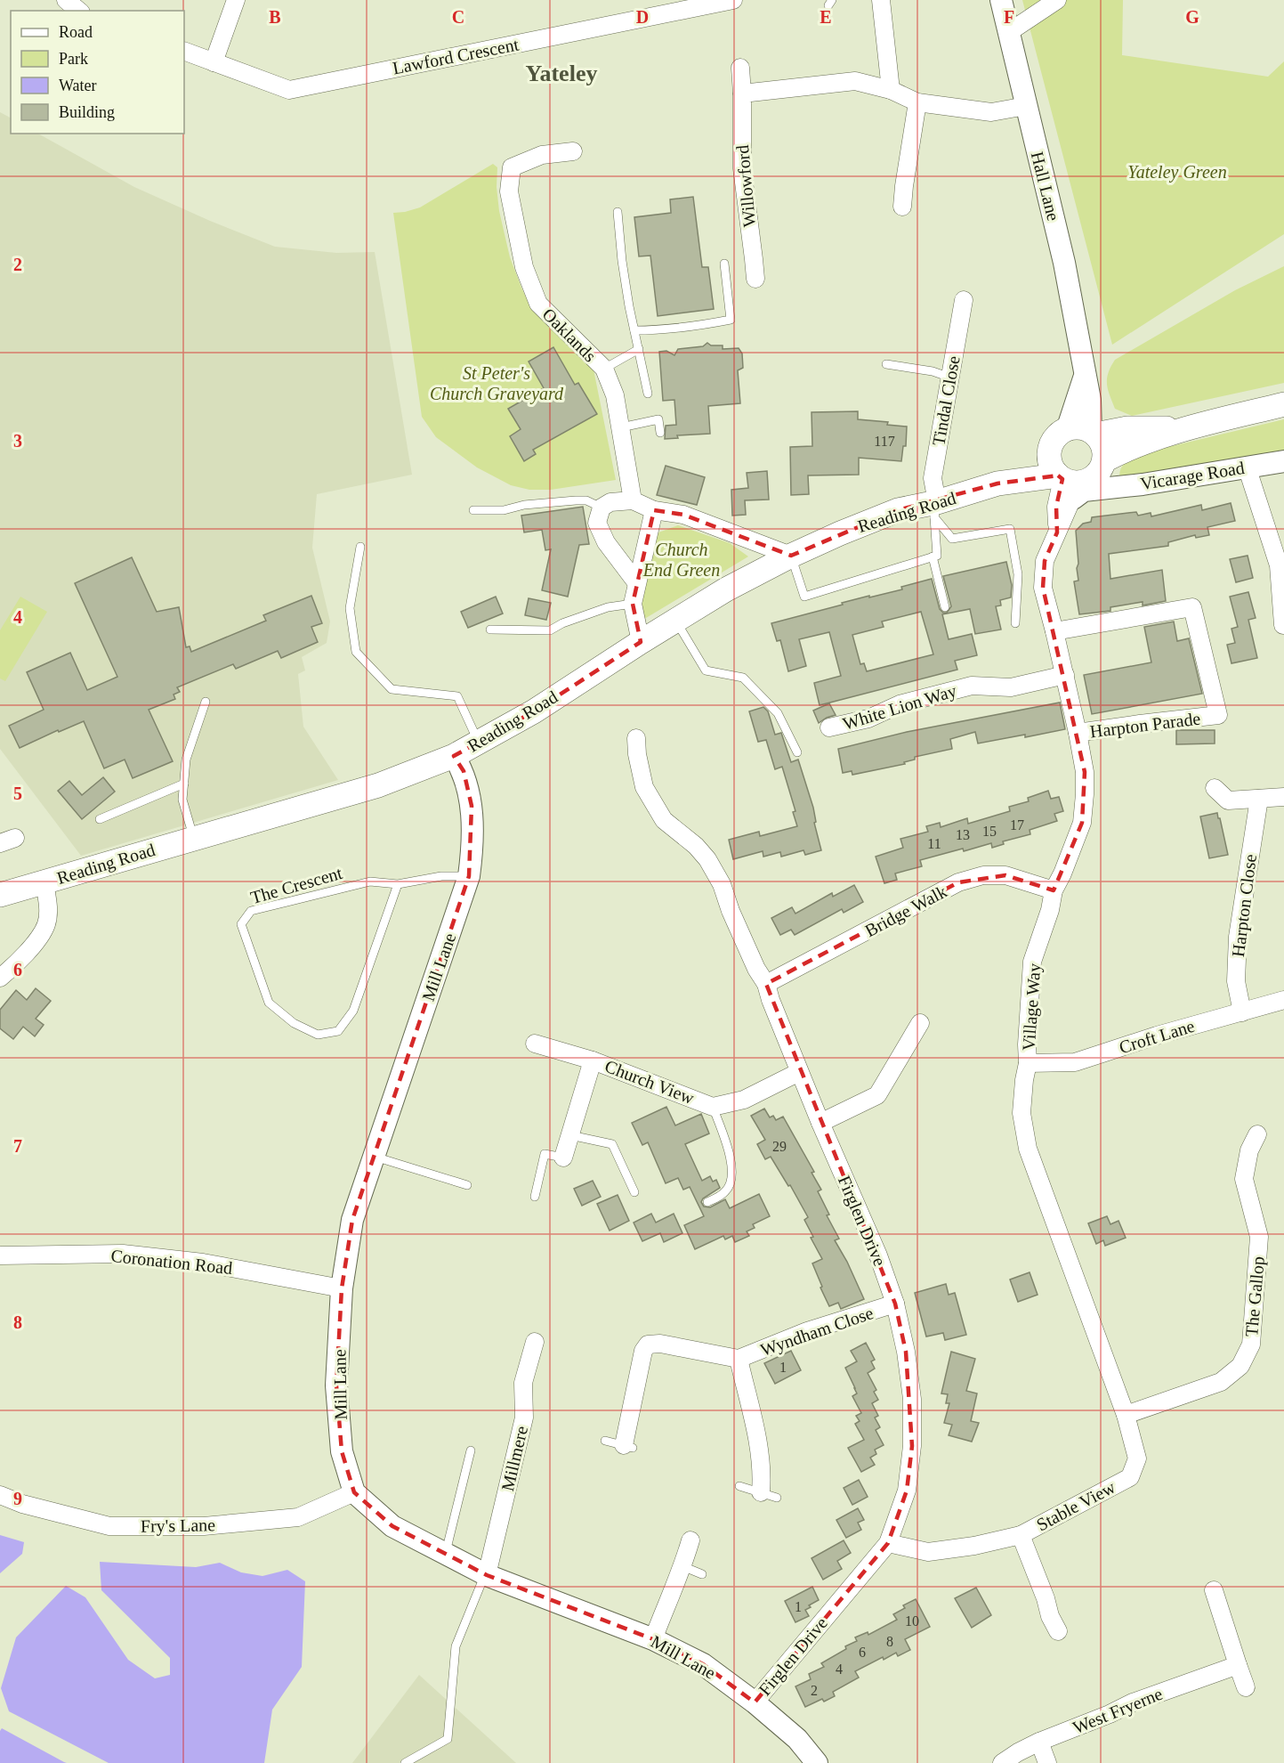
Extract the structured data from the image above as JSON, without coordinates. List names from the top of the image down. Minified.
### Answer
{"streets":{"main road":["Reading Road"],"street":["Lawford Crescent","Willowford","Hall Lane","Oaklands","Tindal Close","Vicarage Road","White Lion Way","Harpton Parade","Harpton Close","Bridge Walk","Mill Lane","Village Way","Croft Lane","Church View","Firglen Drive","Coronation Road","The Gallop","Wyndham Close","Millmere","Stable View","Fry's Lane","West Fryerne"],"lane":["The Crescent"]},"crossings":[["Hall Lane","Vicarage Road"],["Hall Lane","Reading Road"],["Hall Lane","Village Way"],["Tindal Close","Reading Road"],["Vicarage Road","Reading Road"],["Vicarage Road","Village Way"],["Reading Road","Mill Lane"],["Reading Road","Village Way"],["White Lion Way","Village Way"],["Harpton Parade","Village Way"],["The Crescent","Mill Lane"],["Harpton Close","Croft Lane"],["Bridge Walk","Village Way"],["Bridge Walk","Firglen Drive"],["Mill Lane","Firglen Drive"],["Mill Lane","Coronation Road"],["Mill Lane","Millmere"],["Mill Lane","Fry's Lane"],["Village Way","Croft Lane"],["Village Way","The Gallop"],["Village Way","Stable View"],["Church View","Firglen Drive"],["Firglen Drive","Wyndham Close"],["Firglen Drive","Stable View"],["The Gallop","Stable View"]],"districts":["Yateley"],"parks":["Yateley Green","St Peter's Church Graveyard","Church End Green"],"house_numbers":["117","17","15","13","11","29","1","1","10","8","6","4","2"],"legend":["Road","Park","Water","Building"],"grid":{"columns":["B","C","D","E","F","G"],"rows":["2","3","4","5","6","7","8","9"]}}
